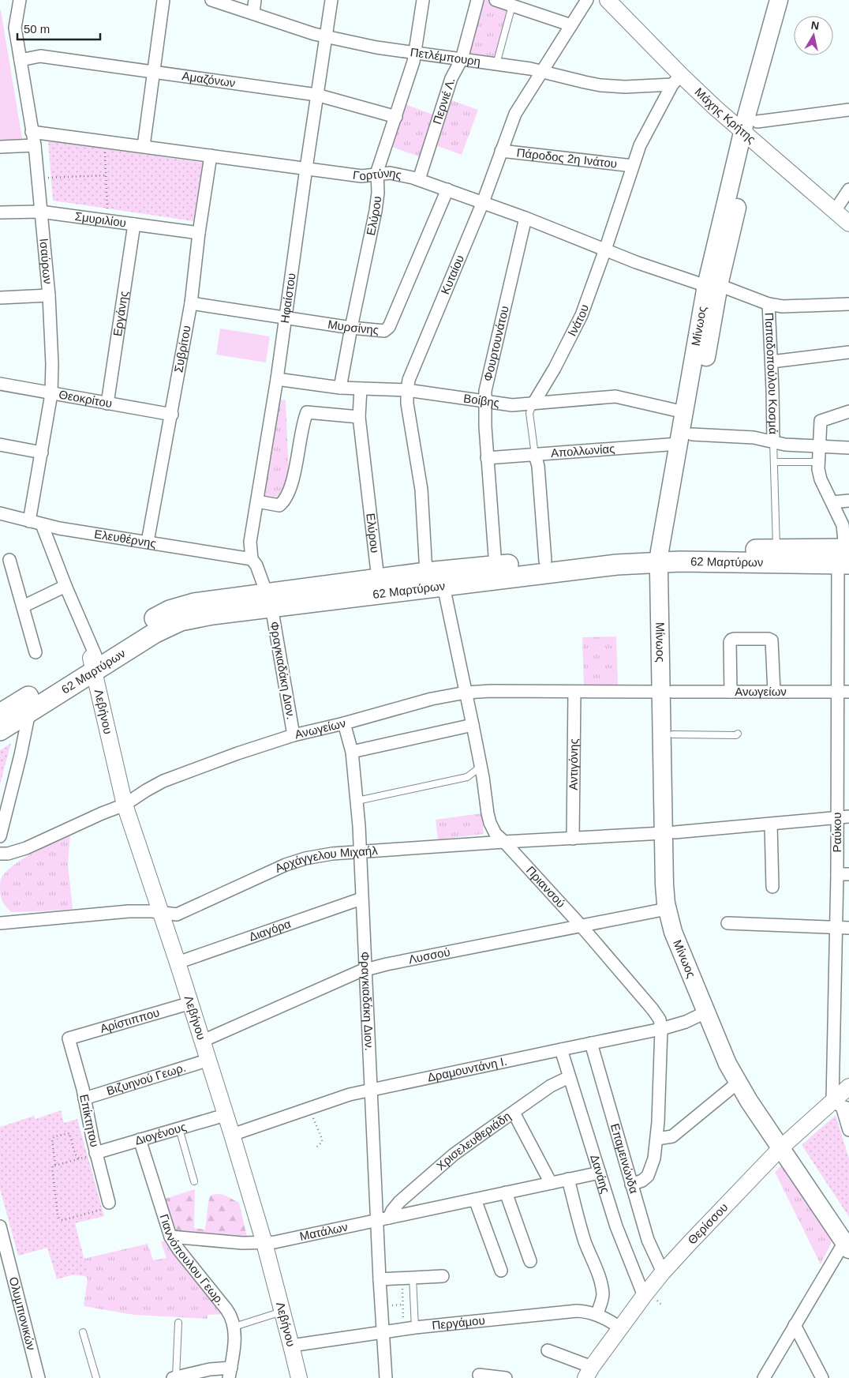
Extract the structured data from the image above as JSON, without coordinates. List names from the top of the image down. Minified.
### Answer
{"streets":{"main road":["Μίνωος","62 Μαρτύρων"],"street":["Πετλέμπουρη","Αμαζόνων","Περνιέ Λ.","Μάχης Κρήτης","Πάροδος 2η Ινάτου","Γορτύνης","Ελύρου","Σμυριλίου","Ισαύρων","Κυταίου","Ηφαίστου","Εργάνης","Ινάτου","Μυρσίνης","Φουρτουνάτου","Συβρίτου","Παπαδοπούλου Κοσμά","Θεοκρίτου","Βοίβης","Απολλωνίας","Ελευθέρνης","Φραγκιαδάκη Διον.","Ανωγείων","Λεβήνου","Αντιγόνης","Ραύκου","Αρχάγγελου Μιχαήλ","Πριανσού","Διαγόρα","Λυσσού","Αρίστιππου","Δραμουντάνη Ι.","Βιζυηνού Γεωρ.","Επίκτητου","Διογένους","Χρισελευθεριάδη","Επαμεινώνδα","Δανάης","Θερίσσου","Ματάλων","Γιαννόπουλου Γεωρ.","Ολυμπιονικών","Περγάμου"]},"crossings":[["Πετλέμπουρη","Περνιέ Λ."],["Πετλέμπουρη","Μάχης Κρήτης"],["Πετλέμπουρη","Ελύρου"],["Πετλέμπουρη","Κυταίου"],["Πετλέμπουρη","Ηφαίστου"],["Πετλέμπουρη","Ινάτου"],["Αμαζόνων","Ελύρου"],["Αμαζόνων","Ισαύρων"],["Αμαζόνων","Ηφαίστου"],["Περνιέ Λ.","Γορτύνης"],["Μάχης Κρήτης","Ινάτου"],["Μάχης Κρήτης","Μίνωος"],["Πάροδος 2η Ινάτου","Κυταίου"],["Πάροδος 2η Ινάτου","Ινάτου"],["Γορτύνης","Ελύρου"],["Γορτύνης","Ισαύρων"],["Γορτύνης","Κυταίου"],["Γορτύνης","Ηφαίστου"],["Γορτύνης","Ινάτου"],["Γορτύνης","Μίνωος"],["Γορτύνης","Μυρσίνης"],["Γορτύνης","Φουρτουνάτου"],["Γορτύνης","Συβρίτου"],["Γορτύνης","Παπαδοπούλου Κοσμά"],["Ελύρου","Μυρσίνης"],["Ελύρου","Βοίβης"],["Ελύρου","62 Μαρτύρων"],["Σμυριλίου","Ισαύρων"],["Σμυριλίου","Εργάνης"],["Σμυριλίου","Συβρίτου"],["Ισαύρων","Θεοκρίτου"],["Ισαύρων","Ελευθέρνης"],["Κυταίου","Βοίβης"],["Κυταίου","62 Μαρτύρων"],["Ηφαίστου","Μυρσίνης"],["Ηφαίστου","Βοίβης"],["Ηφαίστου","Ελευθέρνης"],["Ηφαίστου","62 Μαρτύρων"],["Ηφαίστου","Φραγκιαδάκη Διον."],["Εργάνης","Θεοκρίτου"],["Ινάτου","Βοίβης"],["Ινάτου","Απολλωνίας"],["Ινάτου","62 Μαρτύρων"],["Μίνωος","Βοίβης"],["Μίνωος","Απολλωνίας"],["Μίνωος","62 Μαρτύρων"],["Μίνωος","Ανωγείων"],["Μίνωος","Αρχάγγελου Μιχαήλ"],["Μίνωος","Λυσσού"],["Μίνωος","Δραμουντάνη Ι."],["Μίνωος","Θερίσσου"],["Μυρσίνης","Συβρίτου"],["Φουρτουνάτου","Βοίβης"],["Φουρτουνάτου","Απολλωνίας"],["Φουρτουνάτου","62 Μαρτύρων"],["Συβρίτου","Θεοκρίτου"],["Συβρίτου","Ελευθέρνης"],["Παπαδοπούλου Κοσμά","Απολλωνίας"],["Απολλωνίας","Ραύκου"],["62 Μαρτύρων","Φραγκιαδάκη Διον."],["62 Μαρτύρων","Λεβήνου"],["62 Μαρτύρων","Ραύκου"],["62 Μαρτύρων","Πριανσού"],["Φραγκιαδάκη Διον.","Ανωγείων"],["Φραγκιαδάκη Διον.","Αρχάγγελου Μιχαήλ"],["Φραγκιαδάκη Διον.","Διαγόρα"],["Φραγκιαδάκη Διον.","Λυσσού"],["Φραγκιαδάκη Διον.","Δραμουντάνη Ι."],["Φραγκιαδάκη Διον.","Χρισελευθεριάδη"],["Φραγκιαδάκη Διον.","Ματάλων"],["Φραγκιαδάκη Διον.","Περγάμου"],["Ανωγείων","Λεβήνου"],["Ανωγείων","Αντιγόνης"],["Ανωγείων","Ραύκου"],["Ανωγείων","Πριανσού"],["Λεβήνου","Αρχάγγελου Μιχαήλ"],["Λεβήνου","Διαγόρα"],["Λεβήνου","Λυσσού"],["Λεβήνου","Αρίστιππου"],["Λεβήνου","Δραμουντάνη Ι."],["Λεβήνου","Βιζυηνού Γεωρ."],["Λεβήνου","Διογένους"],["Λεβήνου","Ματάλων"],["Λεβήνου","Περγάμου"],["Αντιγόνης","Αρχάγγελου Μιχαήλ"],["Ραύκου","Αρχάγγελου Μιχαήλ"],["Ραύκου","Θερίσσου"],["Αρχάγγελου Μιχαήλ","Πριανσού"],["Πριανσού","Λυσσού"],["Πριανσού","Δραμουντάνη Ι."],["Αρίστιππου","Επίκτητου"],["Δραμουντάνη Ι.","Επαμεινώνδα"],["Δραμουντάνη Ι.","Δανάης"],["Βιζυηνού Γεωρ.","Επίκτητου"],["Επίκτητου","Διογένους"],["Διογένους","Γιαννόπουλου Γεωρ."],["Χρισελευθεριάδη","Δανάης"],["Χρισελευθεριάδη","Ματάλων"],["Επαμεινώνδα","Θερίσσου"],["Δανάης","Θερίσσου"],["Δανάης","Ματάλων"],["Θερίσσου","Περγάμου"],["Ματάλων","Γιαννόπουλου Γεωρ."]],"scale_bar":"50 m","north":"top"}
